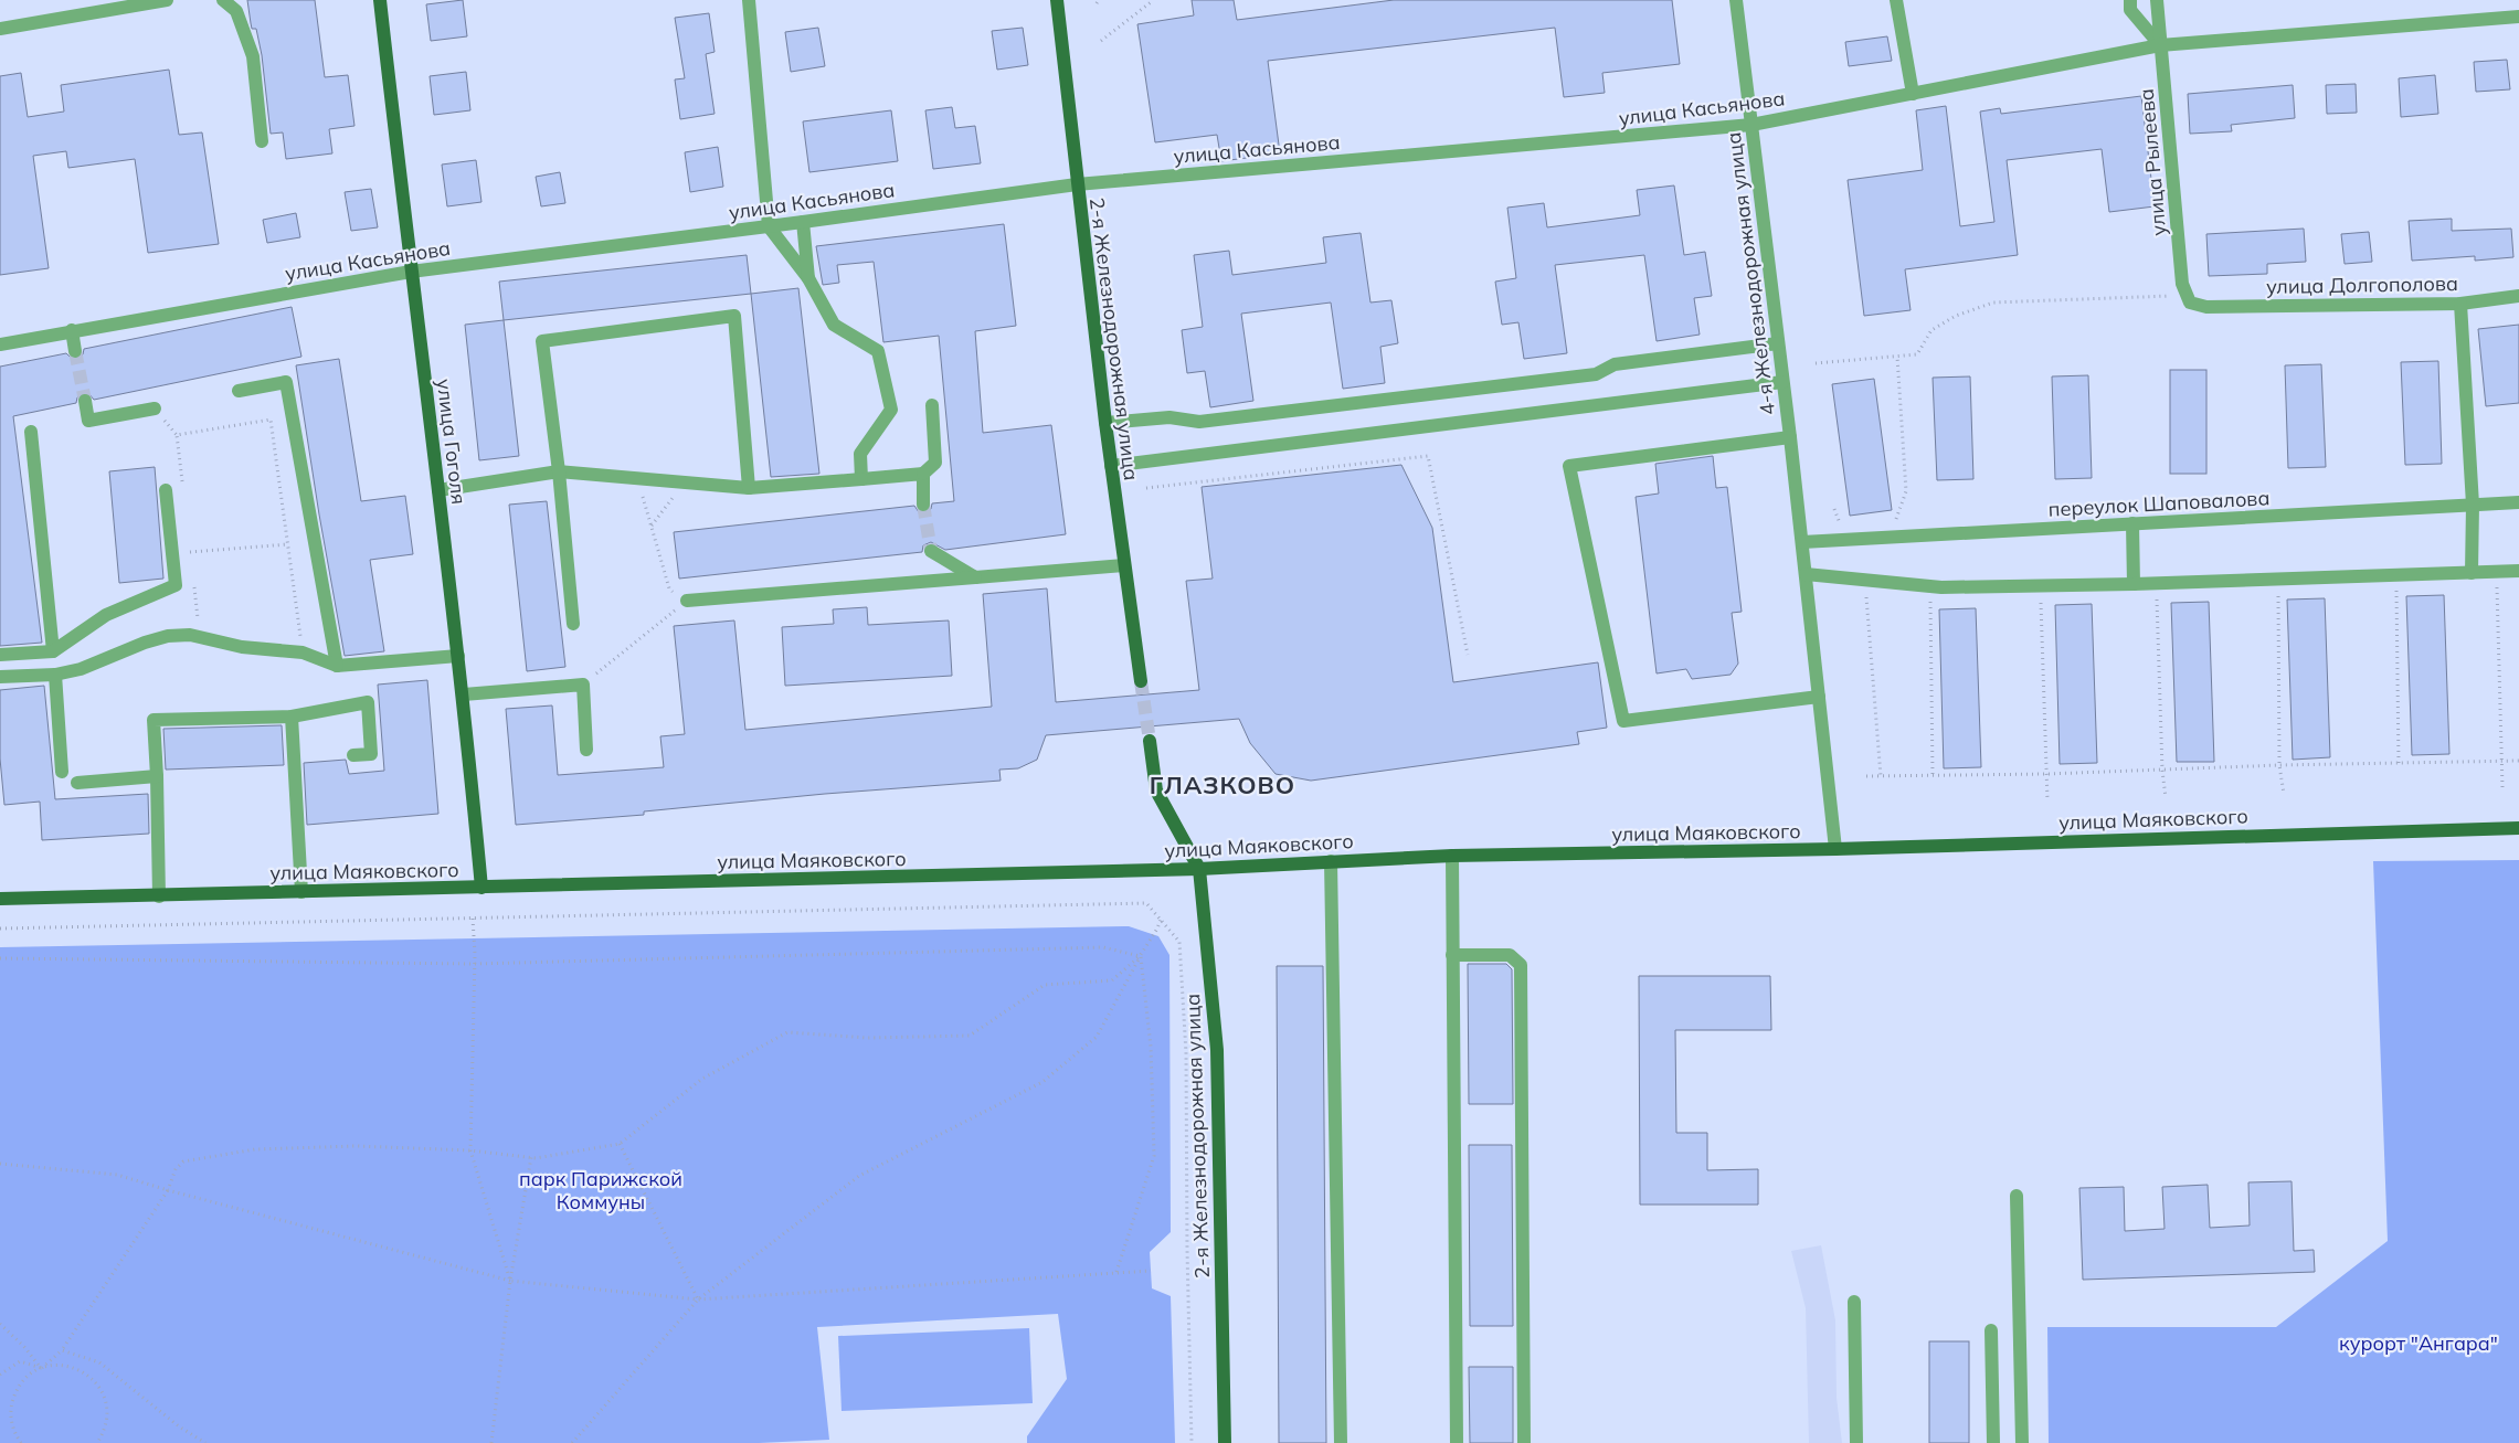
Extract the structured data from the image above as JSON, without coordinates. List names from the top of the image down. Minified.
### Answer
{"streets":{"main road":["2-я Железнодорожная улица","улица Гоголя","улица Маяковского"],"street":["улица Касьянова","улица Рылеева","4-я Железнодорожная улица","улица Долгополова","переулок Шаповалова"]},"crossings":[["улица Касьянова","улица Рылеева"],["улица Касьянова","4-я Железнодорожная улица"],["улица Касьянова","2-я Железнодорожная улица"],["улица Касьянова","улица Гоголя"],["улица Рылеева","улица Долгополова"],["4-я Железнодорожная улица","переулок Шаповалова"],["4-я Железнодорожная улица","улица Маяковского"],["2-я Железнодорожная улица","улица Маяковского"],["улица Гоголя","улица Маяковского"]],"districts":["ГЛАЗКОВО"],"parks":["парк Парижской Коммуны","курорт \"Ангара\""]}
